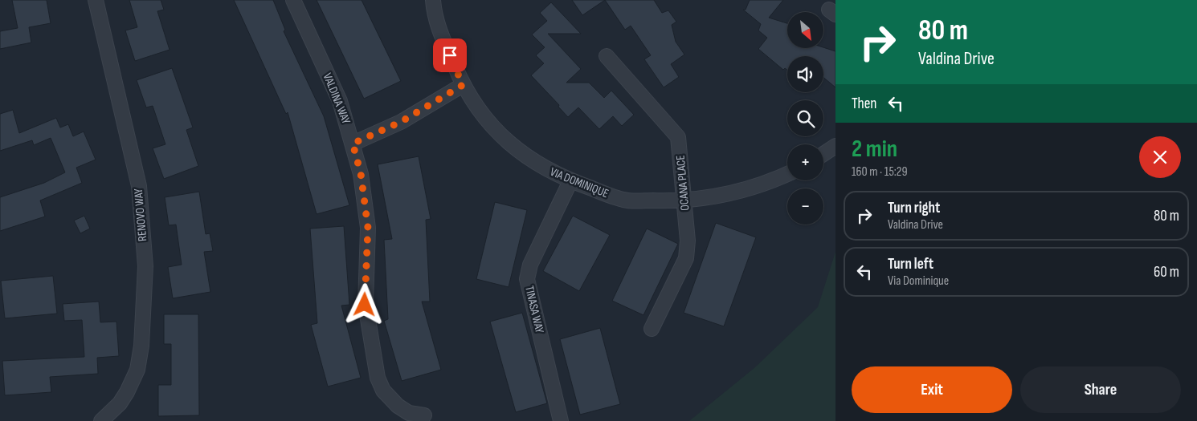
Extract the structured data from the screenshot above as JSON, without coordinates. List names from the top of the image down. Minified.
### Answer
{"streets":{"street":["VALDINA WAY","VIA DOMINIQUE","OCANA PLACE","RENOVO WAY","TINASA WAY"]},"crossings":[["VIA DOMINIQUE","OCANA PLACE"],["VIA DOMINIQUE","TINASA WAY"]],"north":"bottom right","page":{"turn":["80 m","Valdina Drive"],"map_buttons":["+","−"],"then":"Then","heading":["2 min","160 m · 15:29"],"list":[{"name":"Turn right","note":"Valdina Drive","value":"80 m"},{"name":"Turn left","note":"Via Dominique","value":"60 m"}],"buttons":["Exit","Share"]}}
